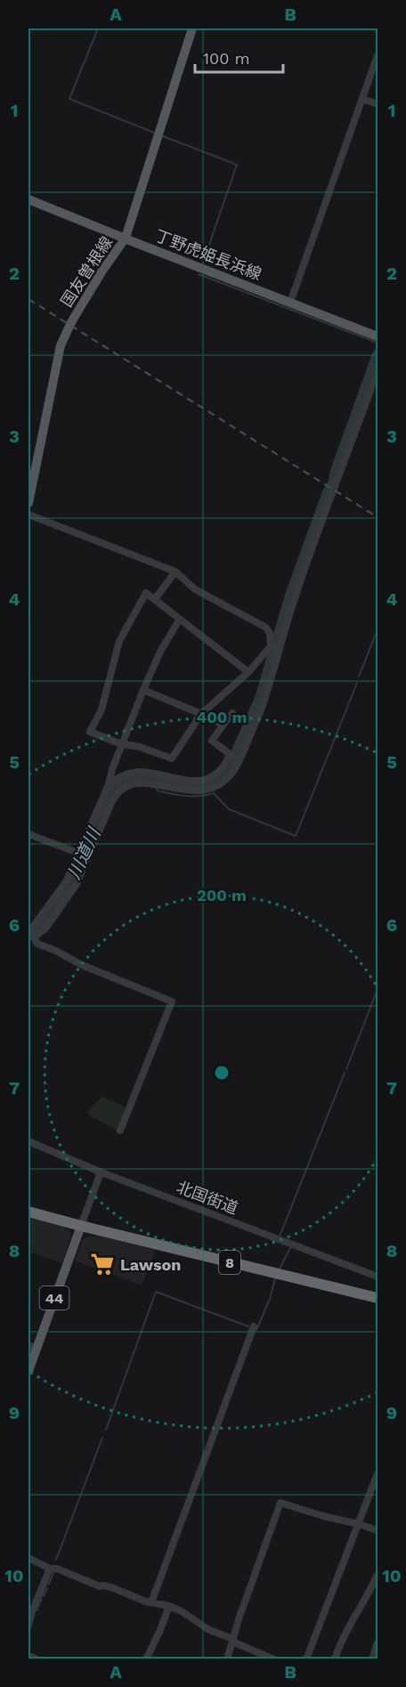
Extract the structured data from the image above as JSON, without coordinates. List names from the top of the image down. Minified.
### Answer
{"streets":{"highway":["8"],"main road":["丁野虎姫長浜線","国友曽根線","44"],"street":["北国街道"]},"crossings":[["丁野虎姫長浜線","国友曽根線"],["8","44"]],"water":["川道川"],"places":{"supermarket":["Lawson"]},"scale_bar":"100 m","grid":{"columns":["A","B"],"rows":["1","2","3","4","5","6","7","8","9","10"]},"rings":["400 m","200 m"]}
